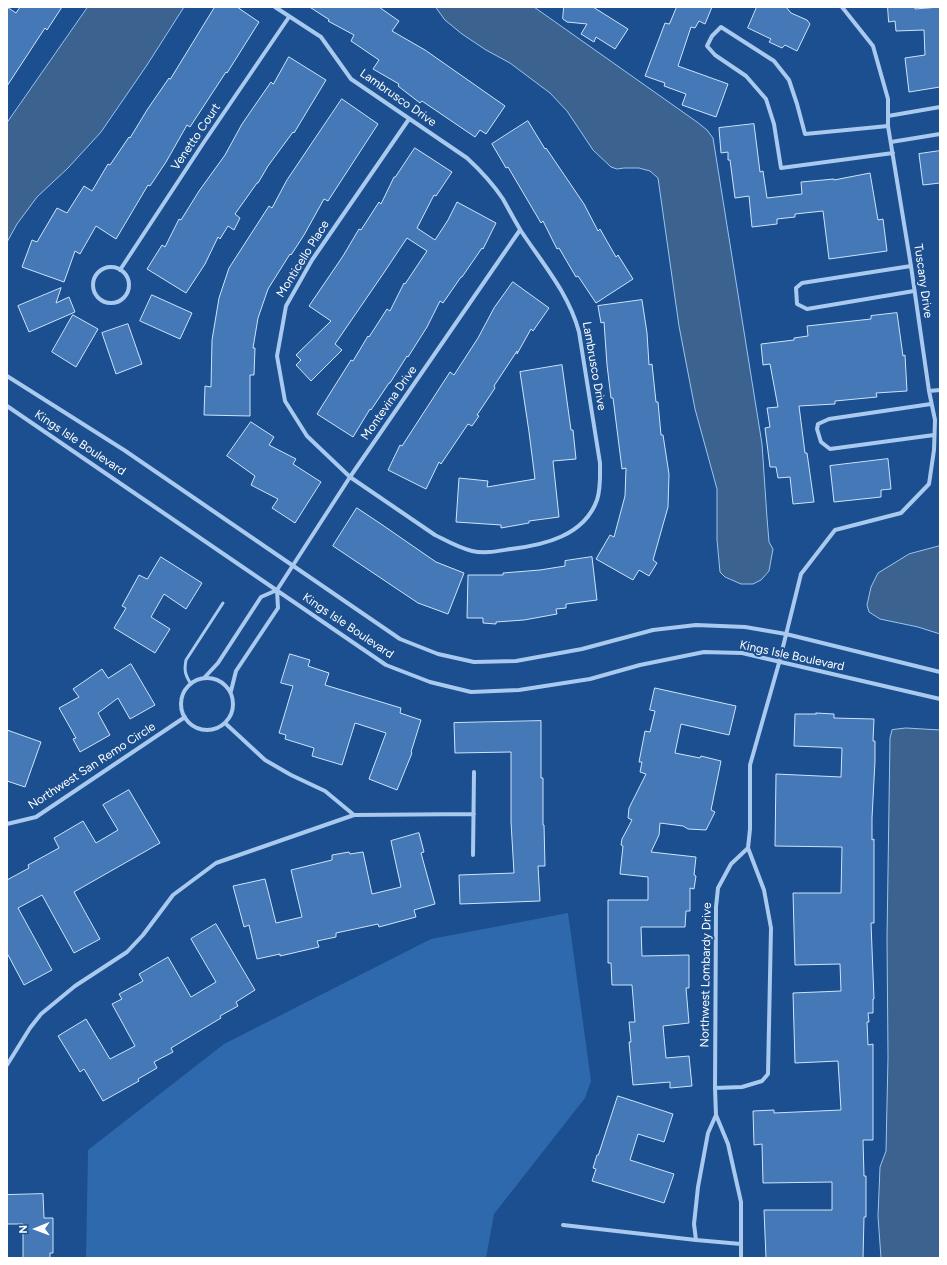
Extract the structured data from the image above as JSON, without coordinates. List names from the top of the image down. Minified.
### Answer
{"streets":{"street":["Lambrusco Drive","Venetto Court","Monticello Place","Tuscany Drive","Montevina Drive","Kings Isle Boulevard","Northwest San Remo Circle","Northwest Lombardy Drive"]},"crossings":[["Lambrusco Drive","Venetto Court"],["Lambrusco Drive","Monticello Place"],["Lambrusco Drive","Montevina Drive"],["Monticello Place","Montevina Drive"],["Tuscany Drive","Kings Isle Boulevard"],["Montevina Drive","Kings Isle Boulevard"]],"north":"left"}
